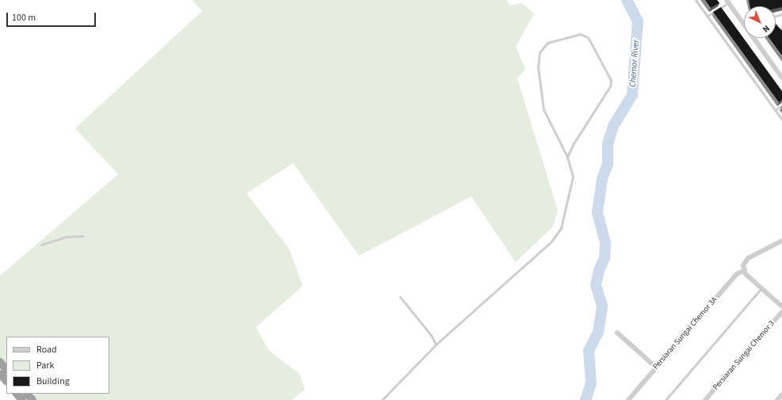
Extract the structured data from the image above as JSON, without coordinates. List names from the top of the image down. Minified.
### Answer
{"streets":{"street":["Persiaran Sungai Chemor 3A","Persiaran Sungai Chemor 3"]},"water":["Chemor River"],"legend":["Road","Park","Building"],"scale_bar":"100 m","north":"bottom right"}
